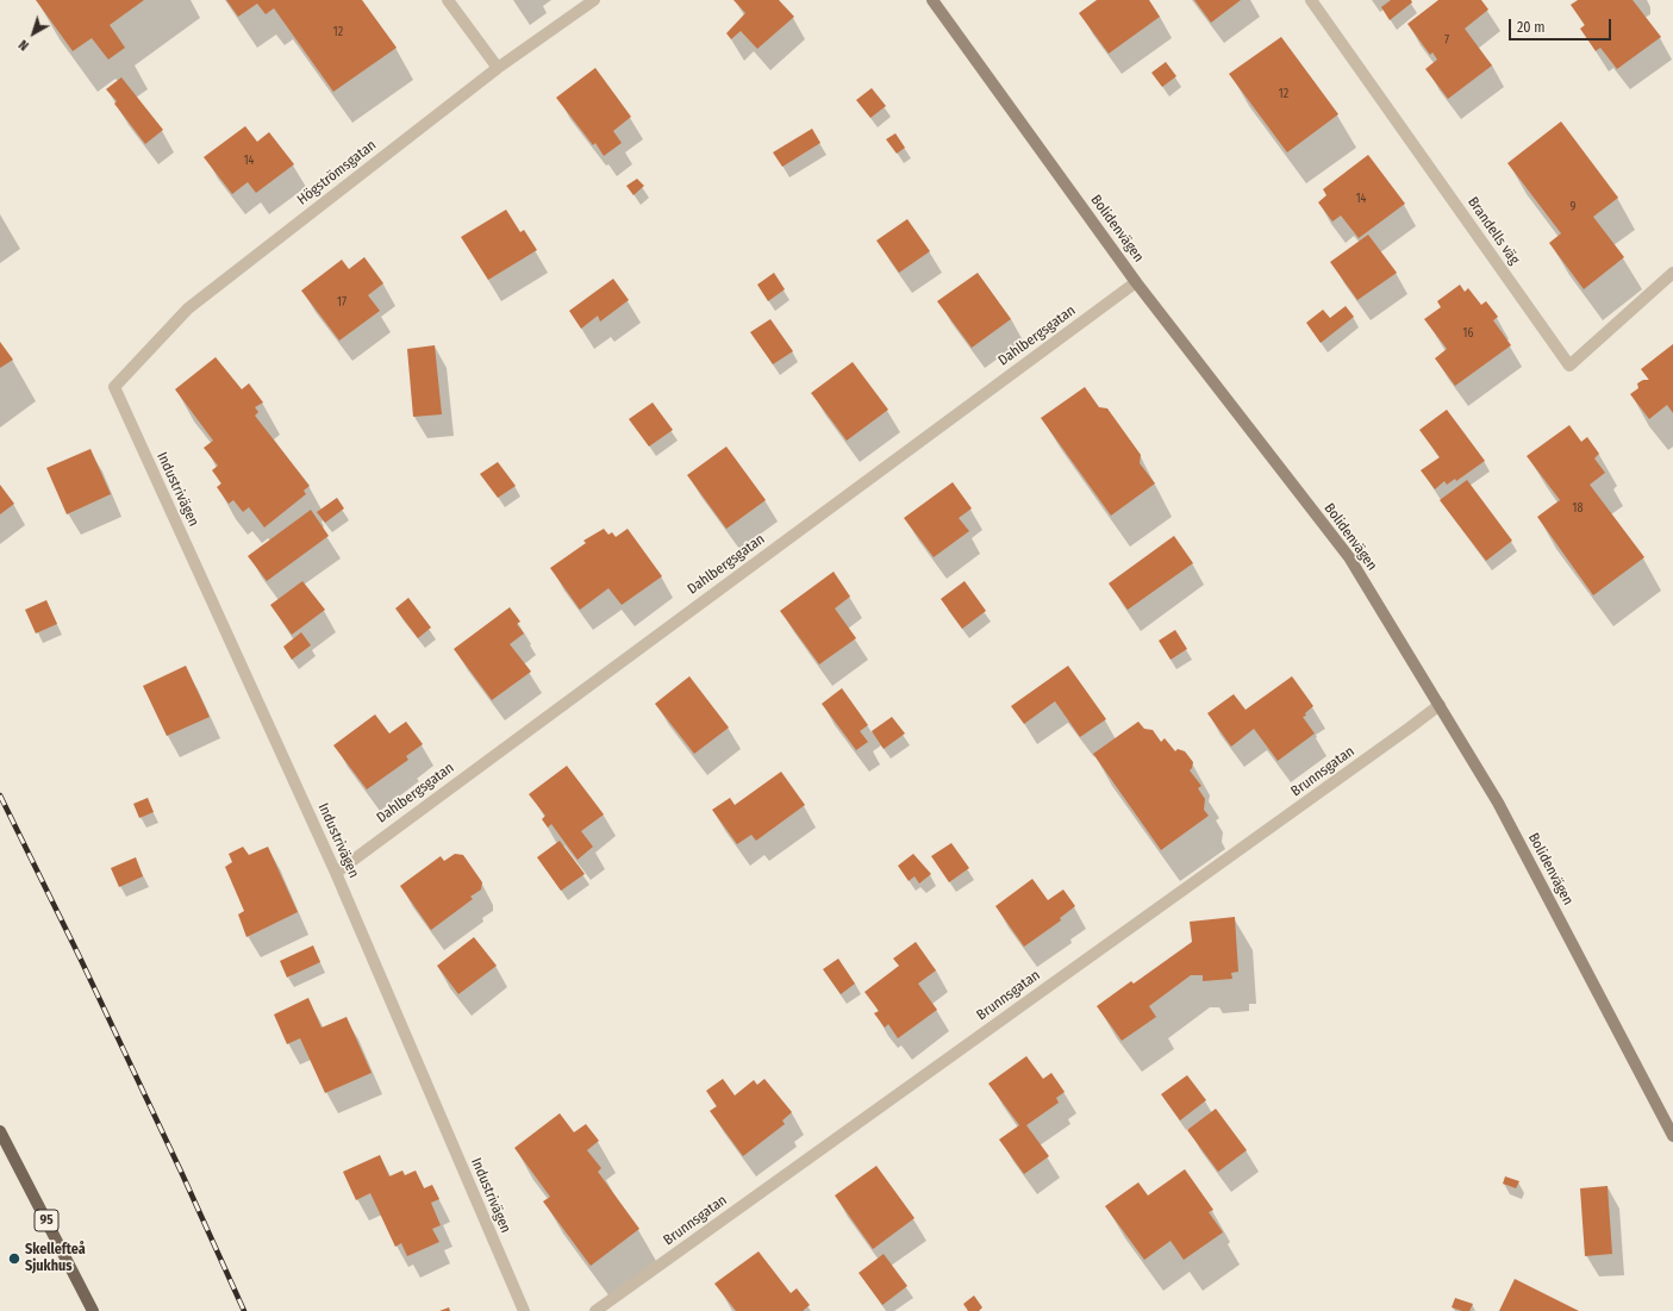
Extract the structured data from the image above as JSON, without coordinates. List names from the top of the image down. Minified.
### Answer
{"streets":{"main road":["Bolidenvägen","95"],"street":["Högströmsgatan","Brandells väg","Dahlbergsgatan","Industrivägen","Brunnsgatan"]},"crossings":[["Högströmsgatan","Industrivägen"],["Bolidenvägen","Dahlbergsgatan"],["Bolidenvägen","Brunnsgatan"],["Dahlbergsgatan","Industrivägen"]],"places":["Skellefteå Sjukhus"],"house_numbers":["12","7","12","14","14","9","17","16","18"],"scale_bar":"20 m","north":"bottom left"}
